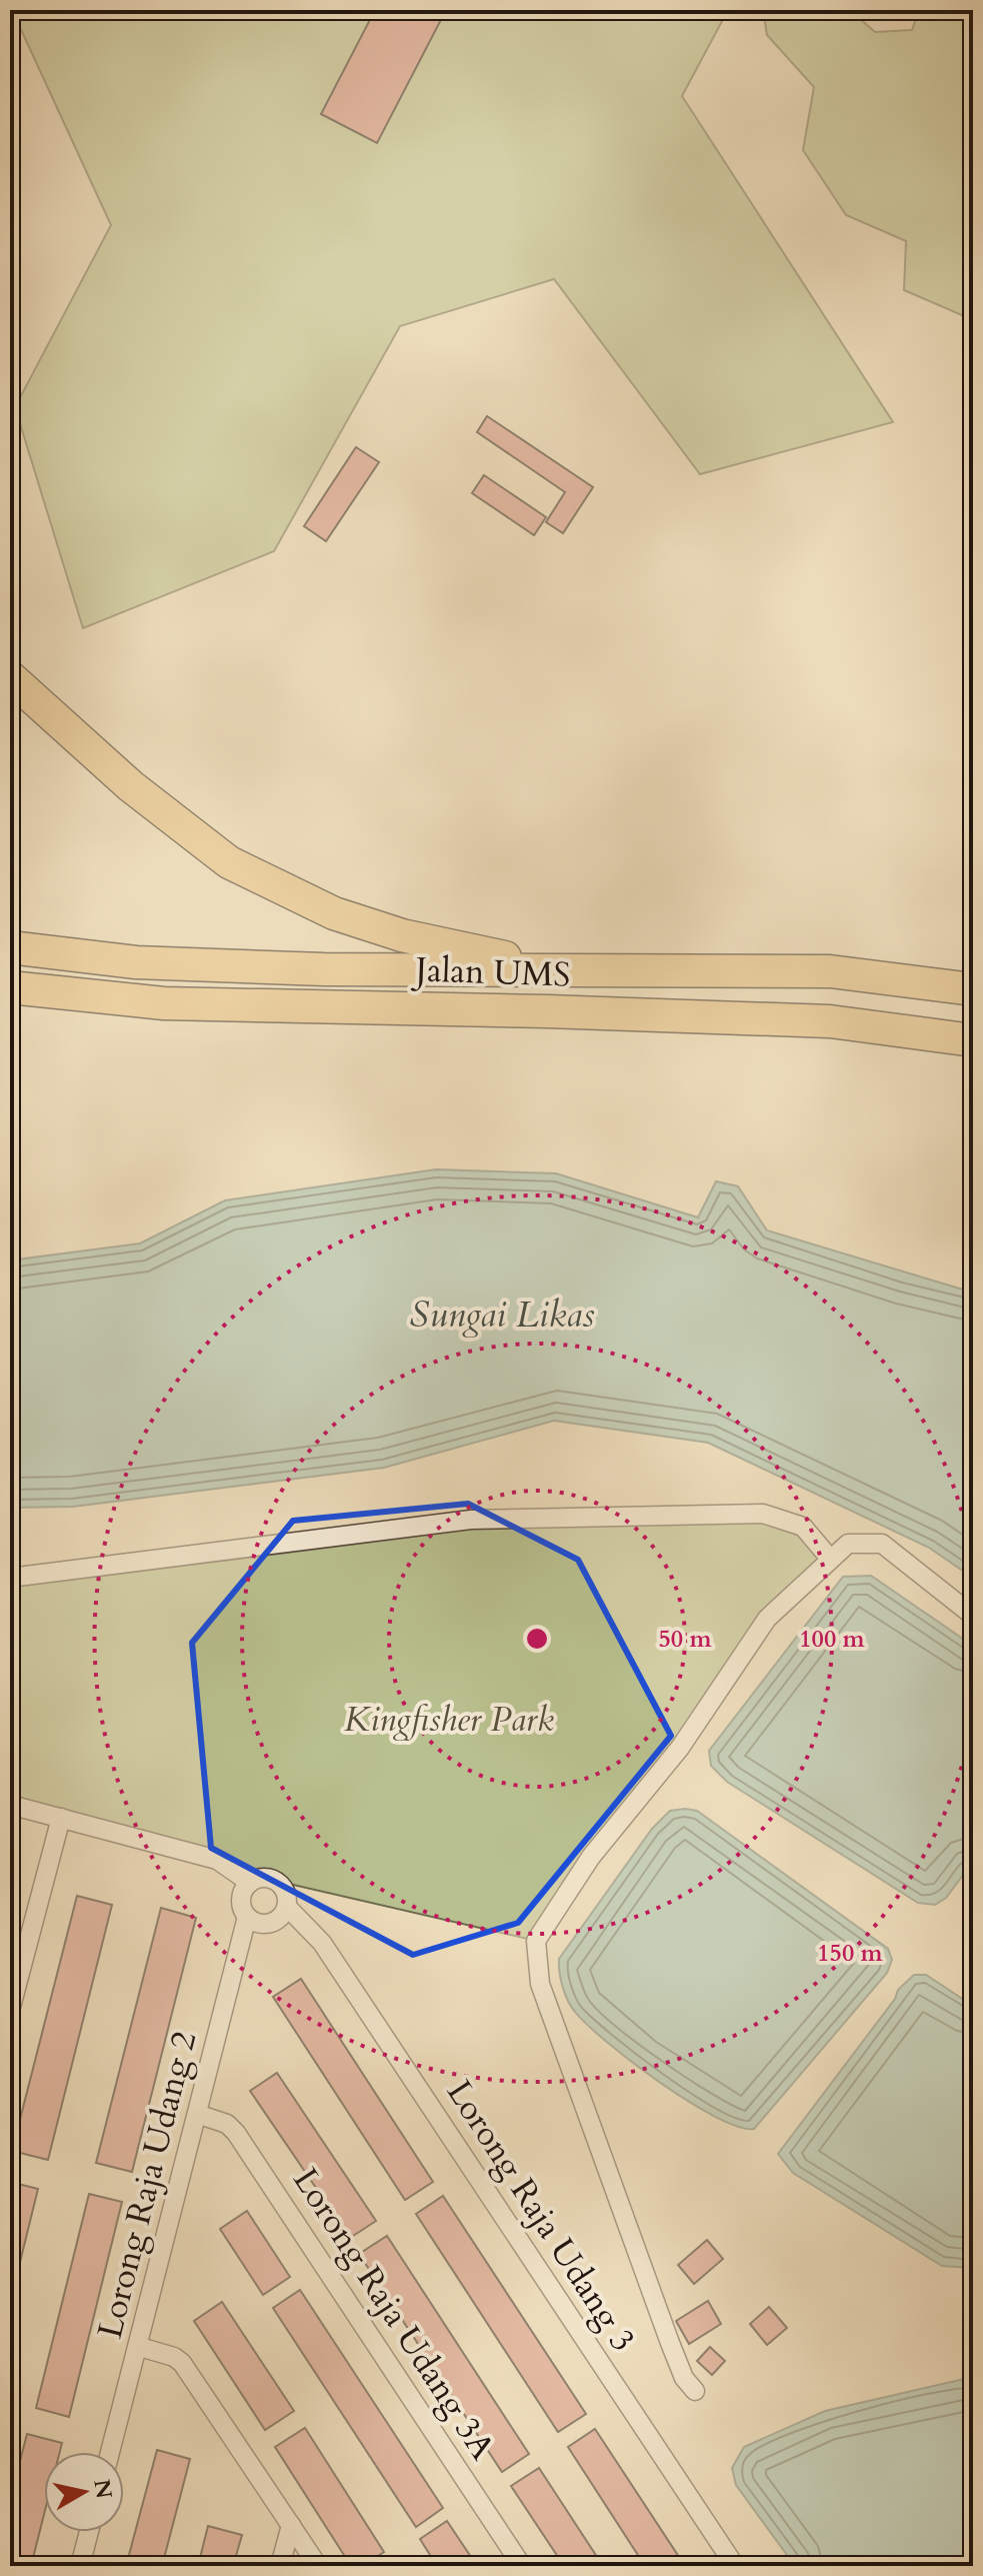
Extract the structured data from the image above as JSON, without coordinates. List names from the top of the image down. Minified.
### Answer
{"streets":{"highway":["Jalan UMS"],"street":["Lorong Raja Udang 2","Lorong Raja Udang 3","Lorong Raja Udang 3A"]},"crossings":[["Lorong Raja Udang 2","Lorong Raja Udang 3"],["Lorong Raja Udang 2","Lorong Raja Udang 3A"]],"water":["Sungai Likas"],"parks":["Kingfisher Park"],"north":"right","rings":["50 m","100 m","150 m"]}
